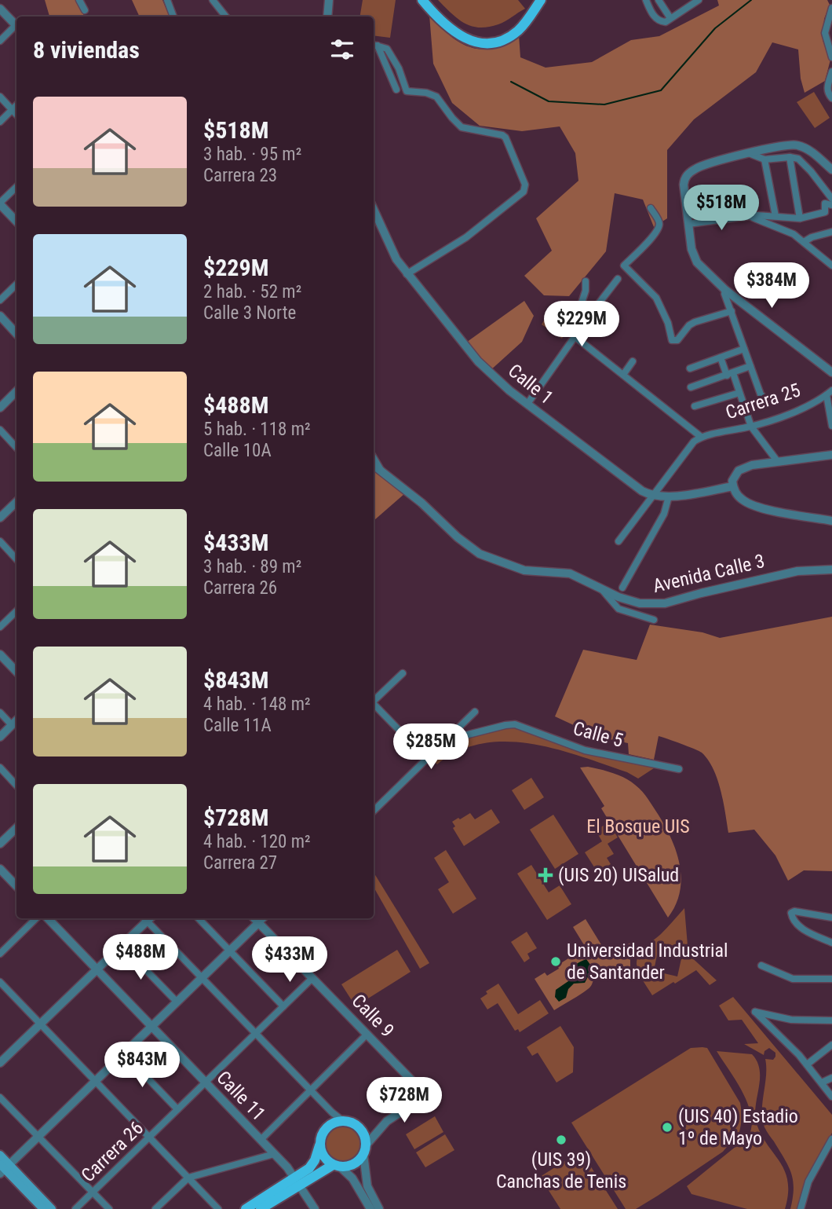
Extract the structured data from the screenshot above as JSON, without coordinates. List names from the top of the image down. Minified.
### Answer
{"streets":{"street":["Calle 1","Carrera 25","Avenida Calle 3","Calle 5","Calle 9","Calle 11","Carrera 26"]},"crossings":[["Calle 9","Carrera 26"],["Calle 11","Carrera 26"]],"parks":["El Bosque UIS"],"places":{"health":["(UIS 20) UISalud"],"other":["Universidad Industrial de Santander","(UIS 40) Estadio 1º de Mayo","(UIS 39) Canchas de Tenis"]},"page":{"heading":"8 viviendas","list":[{"name":"$518M","note":"3 hab. · 95 m² · Carrera 23"},{"name":"$229M","note":"2 hab. · 52 m² · Calle 3 Norte"},{"name":"$488M","note":"5 hab. · 118 m² · Calle 10A"},{"name":"$433M","note":"3 hab. · 89 m² · Carrera 26"},{"name":"$843M","note":"4 hab. · 148 m² · Calle 11A"},{"name":"$728M","note":"4 hab. · 120 m² · Carrera 27"}],"price":["$518M","$384M","$229M","$285M","$488M","$433M","$843M","$728M"]}}
